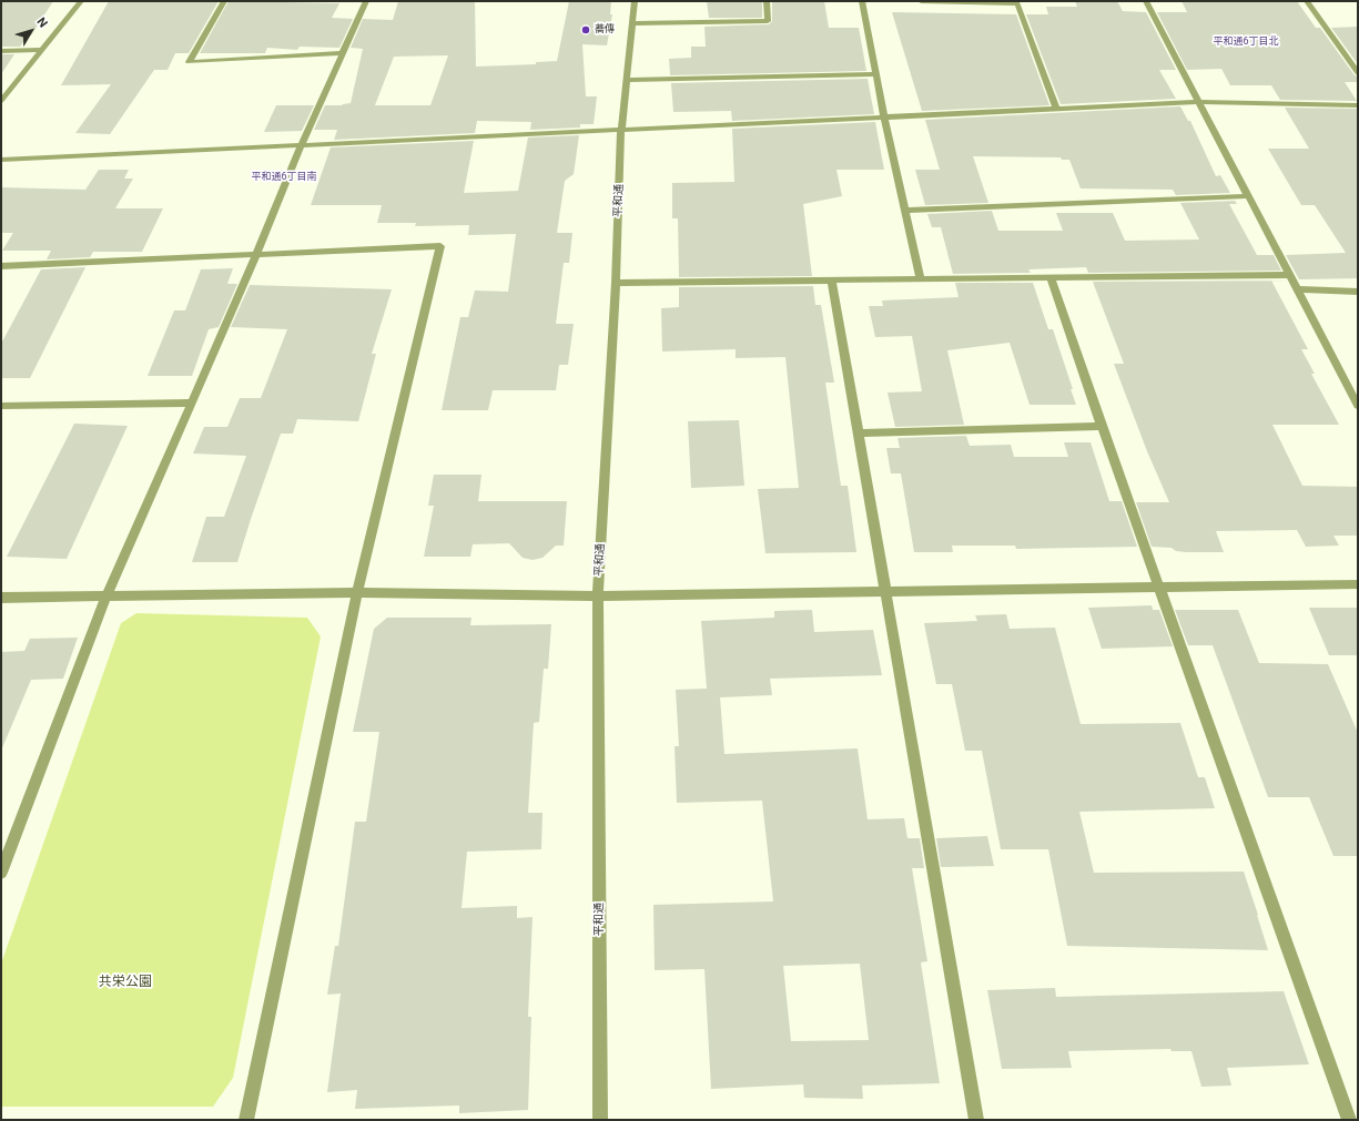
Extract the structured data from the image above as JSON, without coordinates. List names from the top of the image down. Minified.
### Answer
{"streets":{"street":["平和通"]},"districts":["平和通6丁目北","平和通6丁目南"],"parks":["共栄公園"],"places":["蕎傳"],"north":"top right"}
